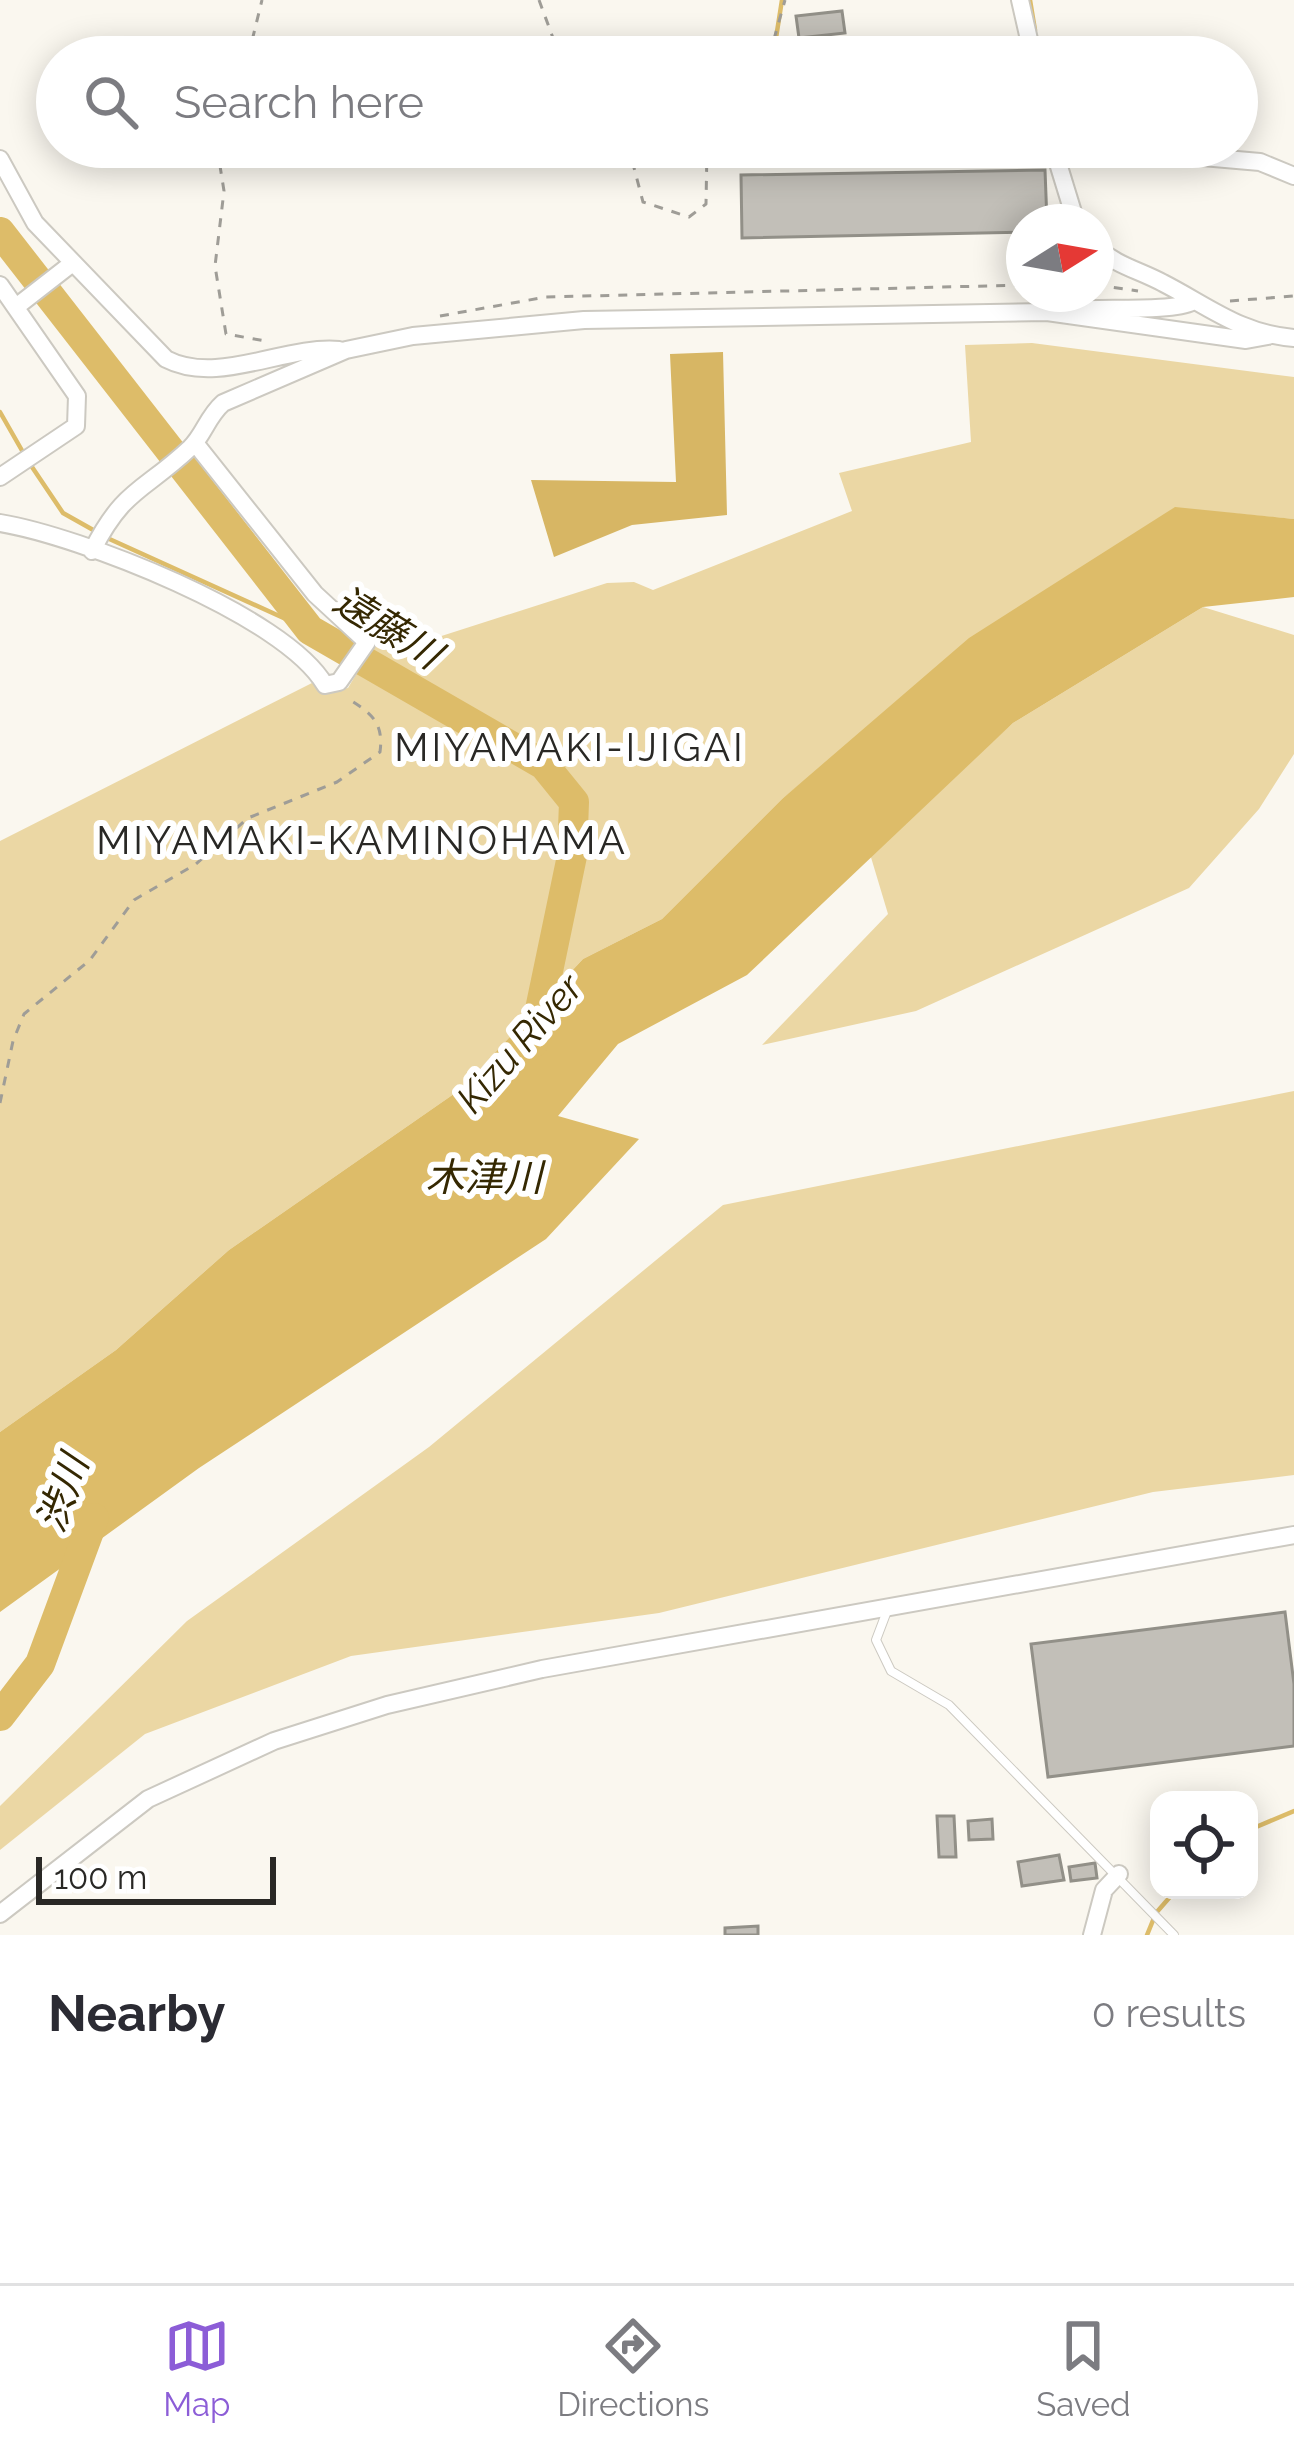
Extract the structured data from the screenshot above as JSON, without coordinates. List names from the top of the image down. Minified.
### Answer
{"districts":["MIYAMAKI-IJIGAI","MIYAMAKI-KAMINOHAMA"],"water":["遠藤川","Kizu River","木津川","渋川"],"scale_bar":"100 m","north":"right","page":{"search":"Search here","scale":"100 m","heading":["Nearby","0 results"],"nav":["Map","Directions","Saved"]}}
